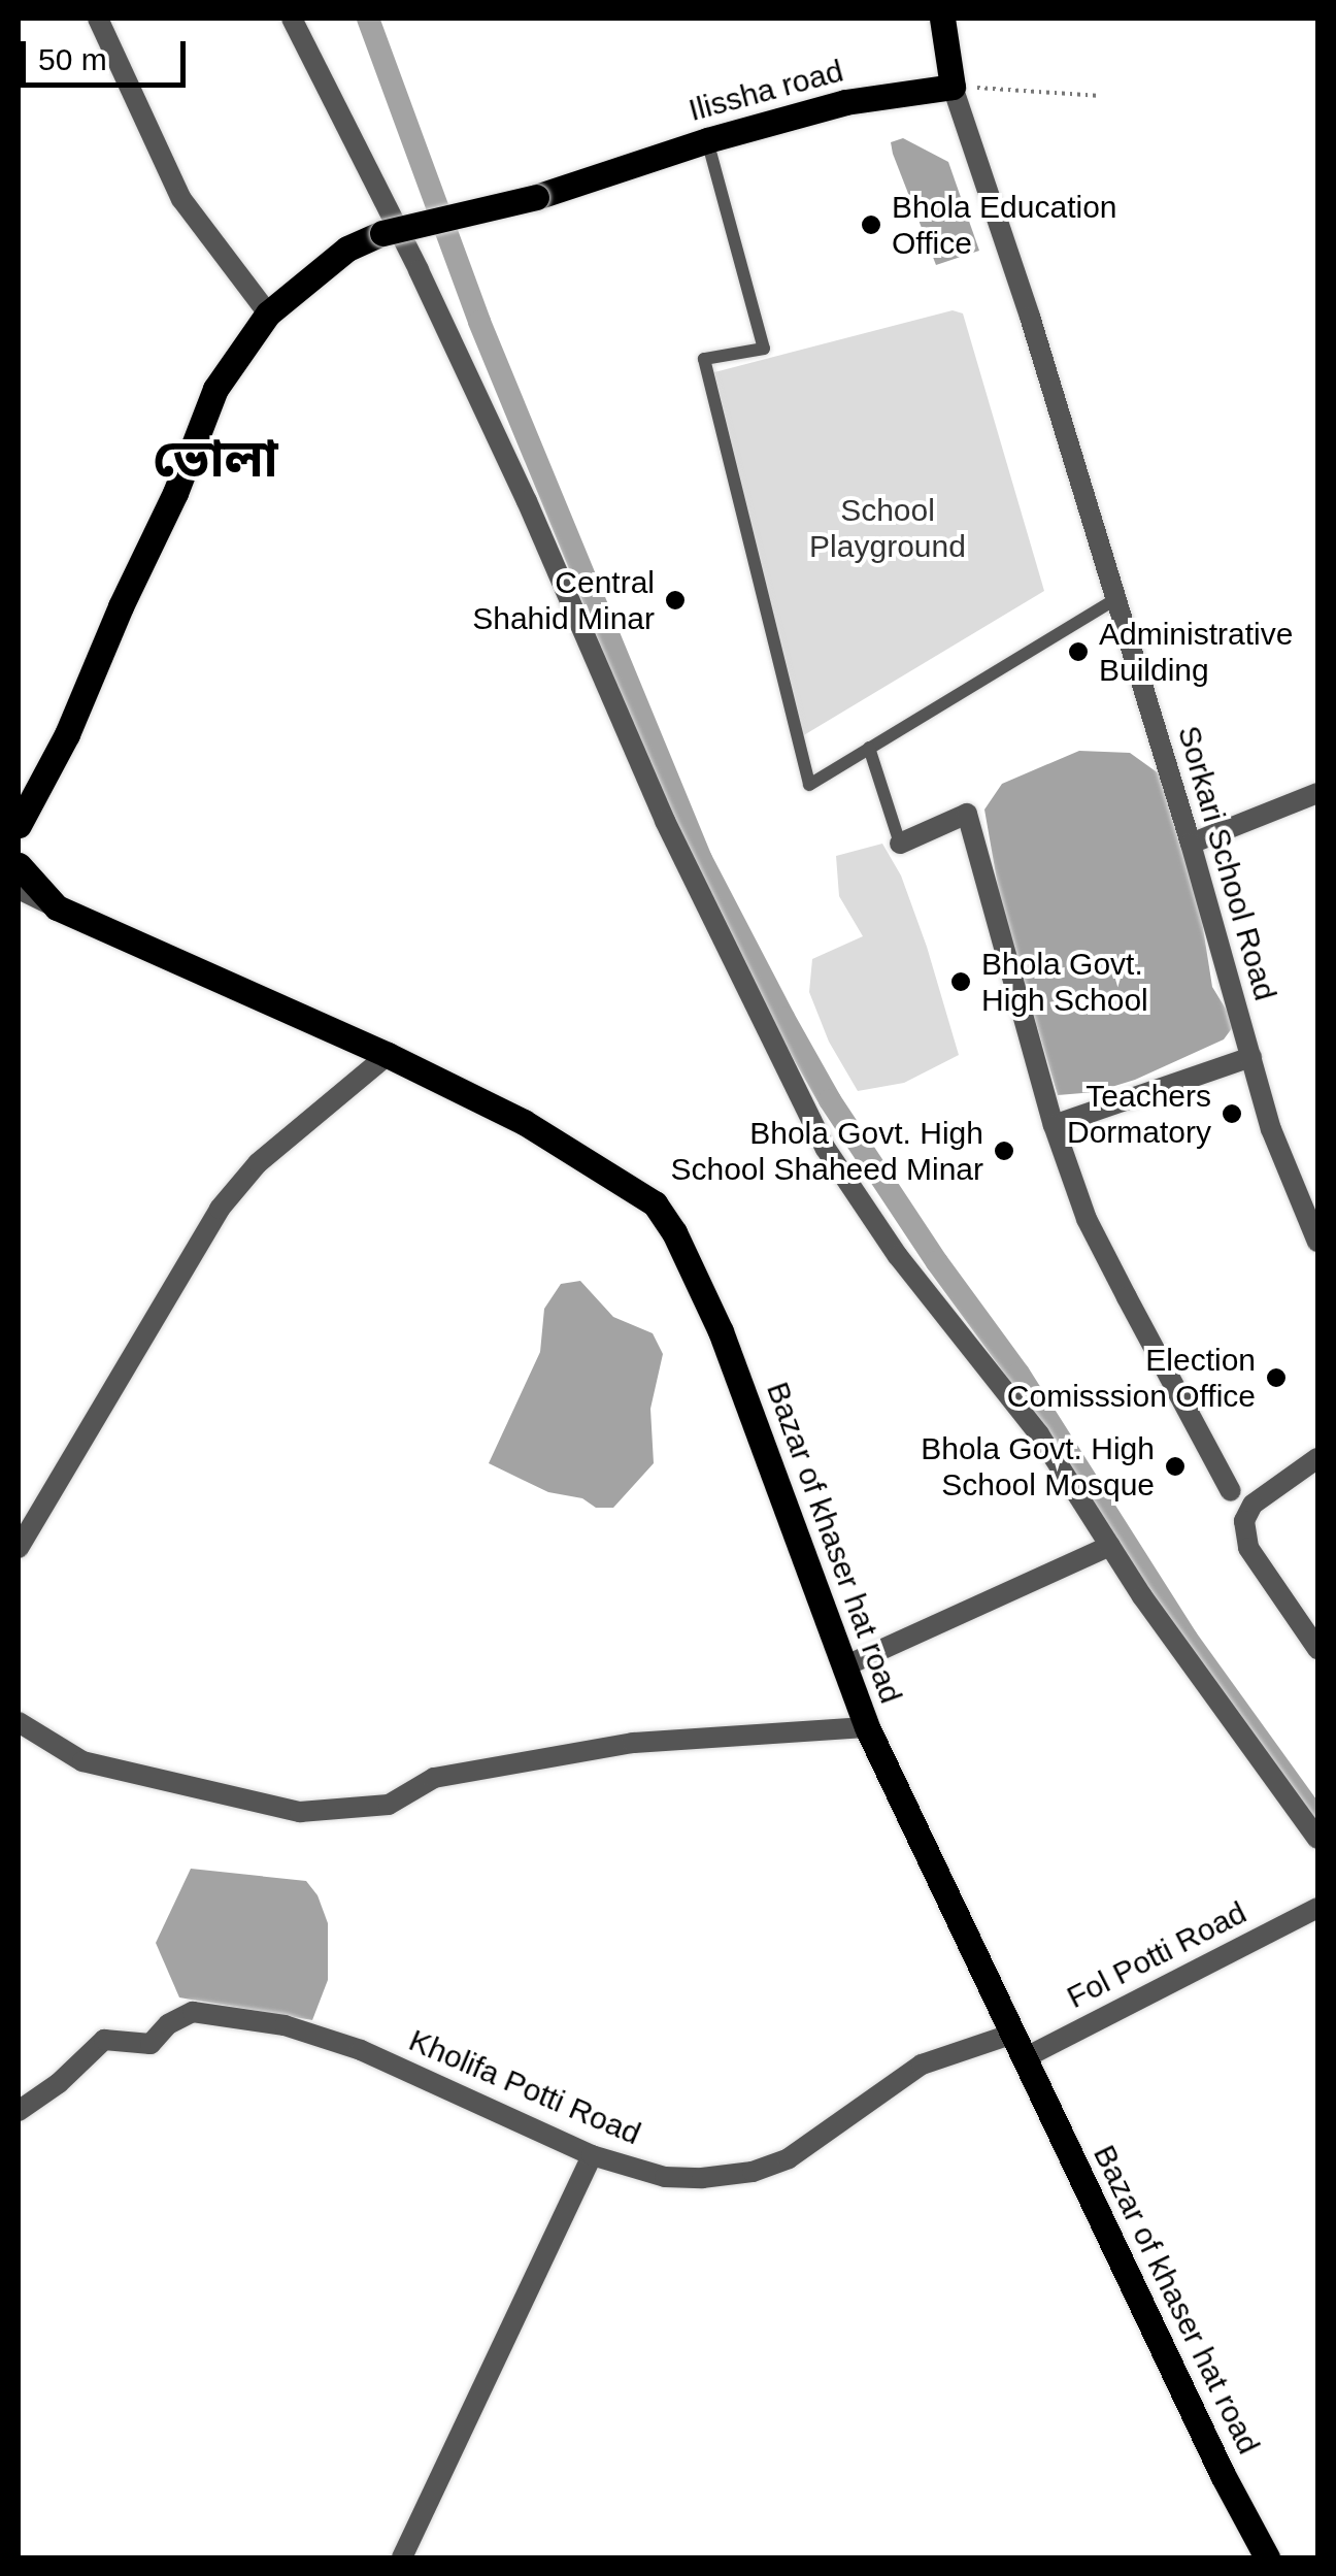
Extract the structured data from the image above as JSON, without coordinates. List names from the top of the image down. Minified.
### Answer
{"streets":{"main road":["Ilissha road","Bazar of khaser hat road"],"street":["Sorkari School Road","Fol Potti Road","Kholifa Potti Road"]},"crossings":[["Ilissha road","Sorkari School Road"],["Bazar of khaser hat road","Fol Potti Road"],["Bazar of khaser hat road","Kholifa Potti Road"],["Fol Potti Road","Kholifa Potti Road"]],"districts":["ভোলা"],"parks":["School Playground"],"places":["Bhola Education Office","Central Shahid Minar","Administrative Building","Bhola Govt. High School","Teachers Dormatory","Bhola Govt. High School Shaheed Minar","Election Comisssion Office","Bhola Govt. High School Mosque"],"scale_bar":"50 m"}
